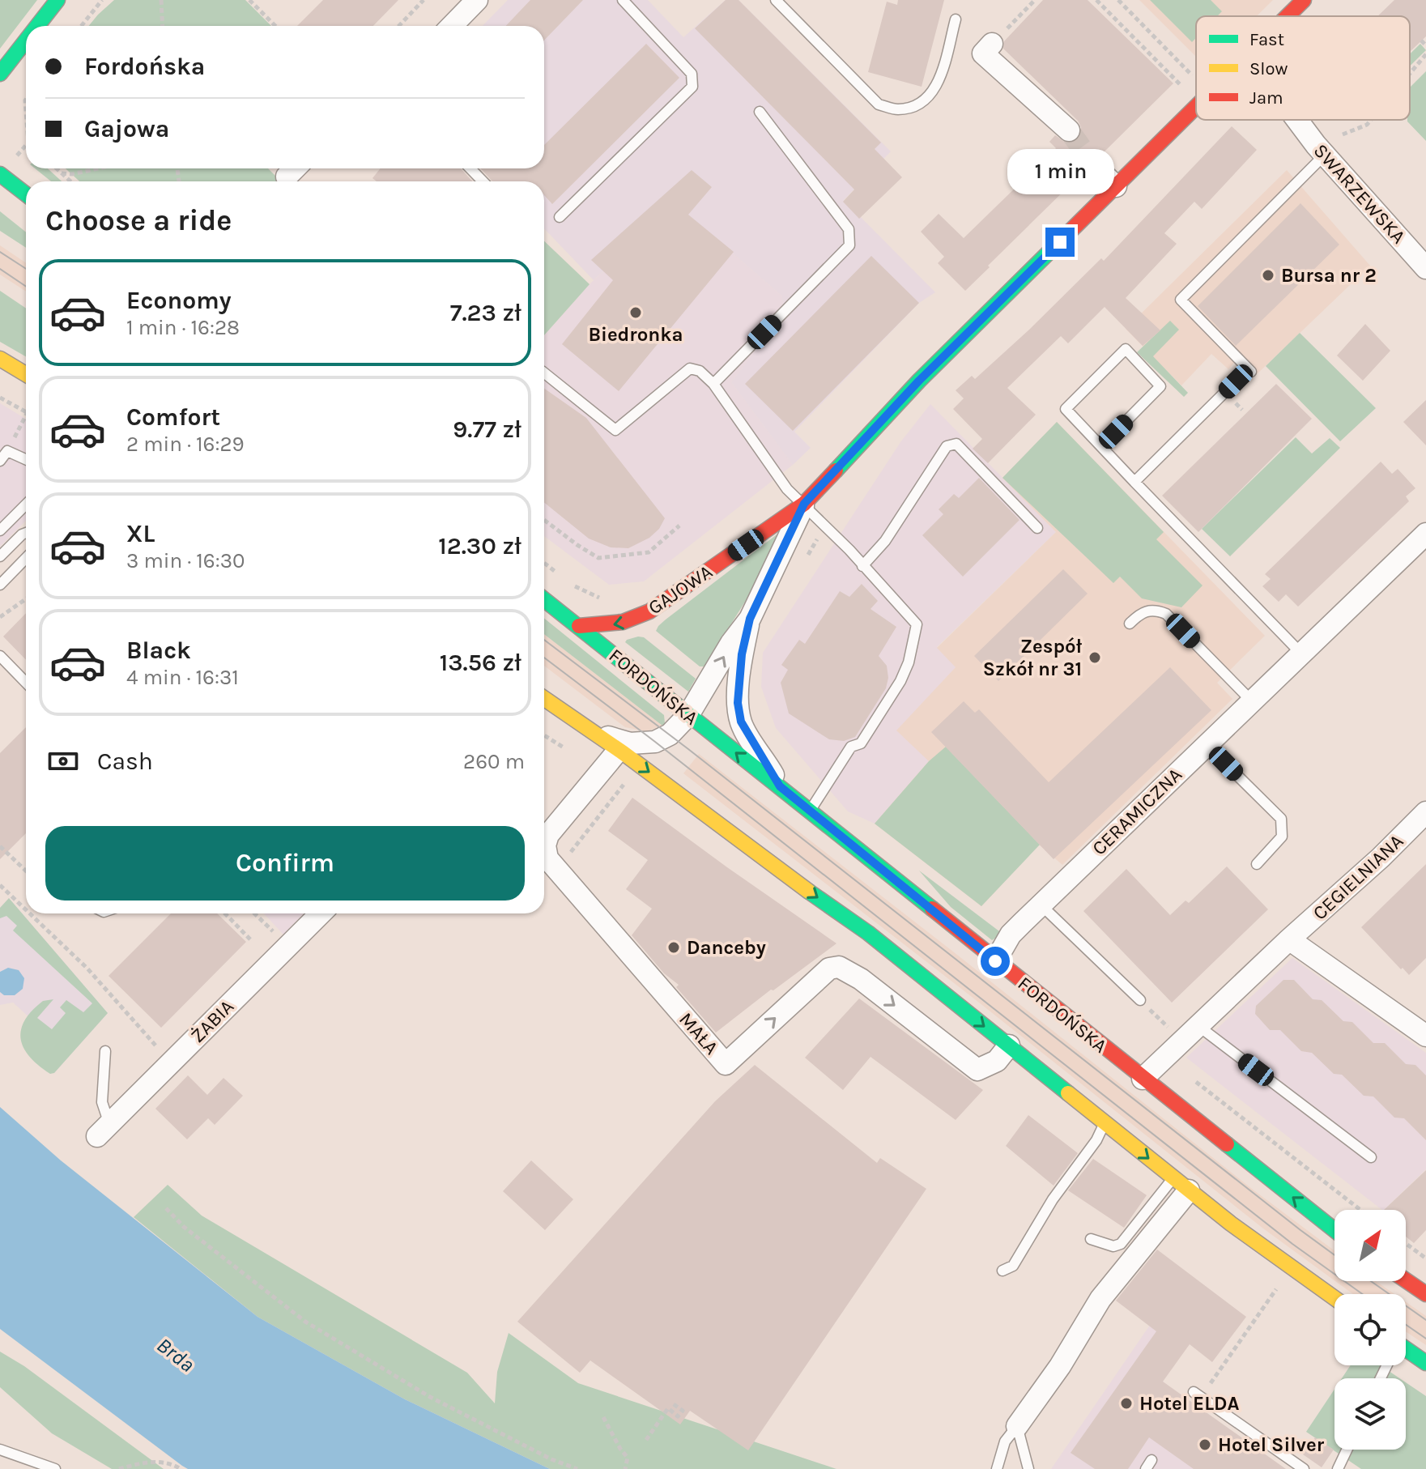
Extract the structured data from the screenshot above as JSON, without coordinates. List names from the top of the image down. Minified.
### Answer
{"streets":{"main road":["GAJOWA","FORDOŃSKA"],"street":["SWARZEWSKA","CERAMICZNA","CEGIELNIANA","ŻABIA","MAŁA"]},"crossings":[["GAJOWA","FORDOŃSKA"],["FORDOŃSKA","CERAMICZNA"],["FORDOŃSKA","CEGIELNIANA"]],"water":["Brda"],"places":["Bursa nr 2","Biedronka","Zespół Szkół nr 31","Danceby","Hotel ELDA","Hotel Silver"],"legend":["Fast","Slow","Jam"],"north":"top right","page":{"banner":["Fordońska","Gajowa"],"bubble":"1 min","heading":"Choose a ride","list":[{"name":"Economy","note":"1 min · 16:28","value":"7.23 zł"},{"name":"Comfort","note":"2 min · 16:29","value":"9.77 zł"},{"name":"XL","note":"3 min · 16:30","value":"12.30 zł"},{"name":"Black","note":"4 min · 16:31","value":"13.56 zł"}],"pay":["Cash","260 m"],"buttons":"Confirm"}}
